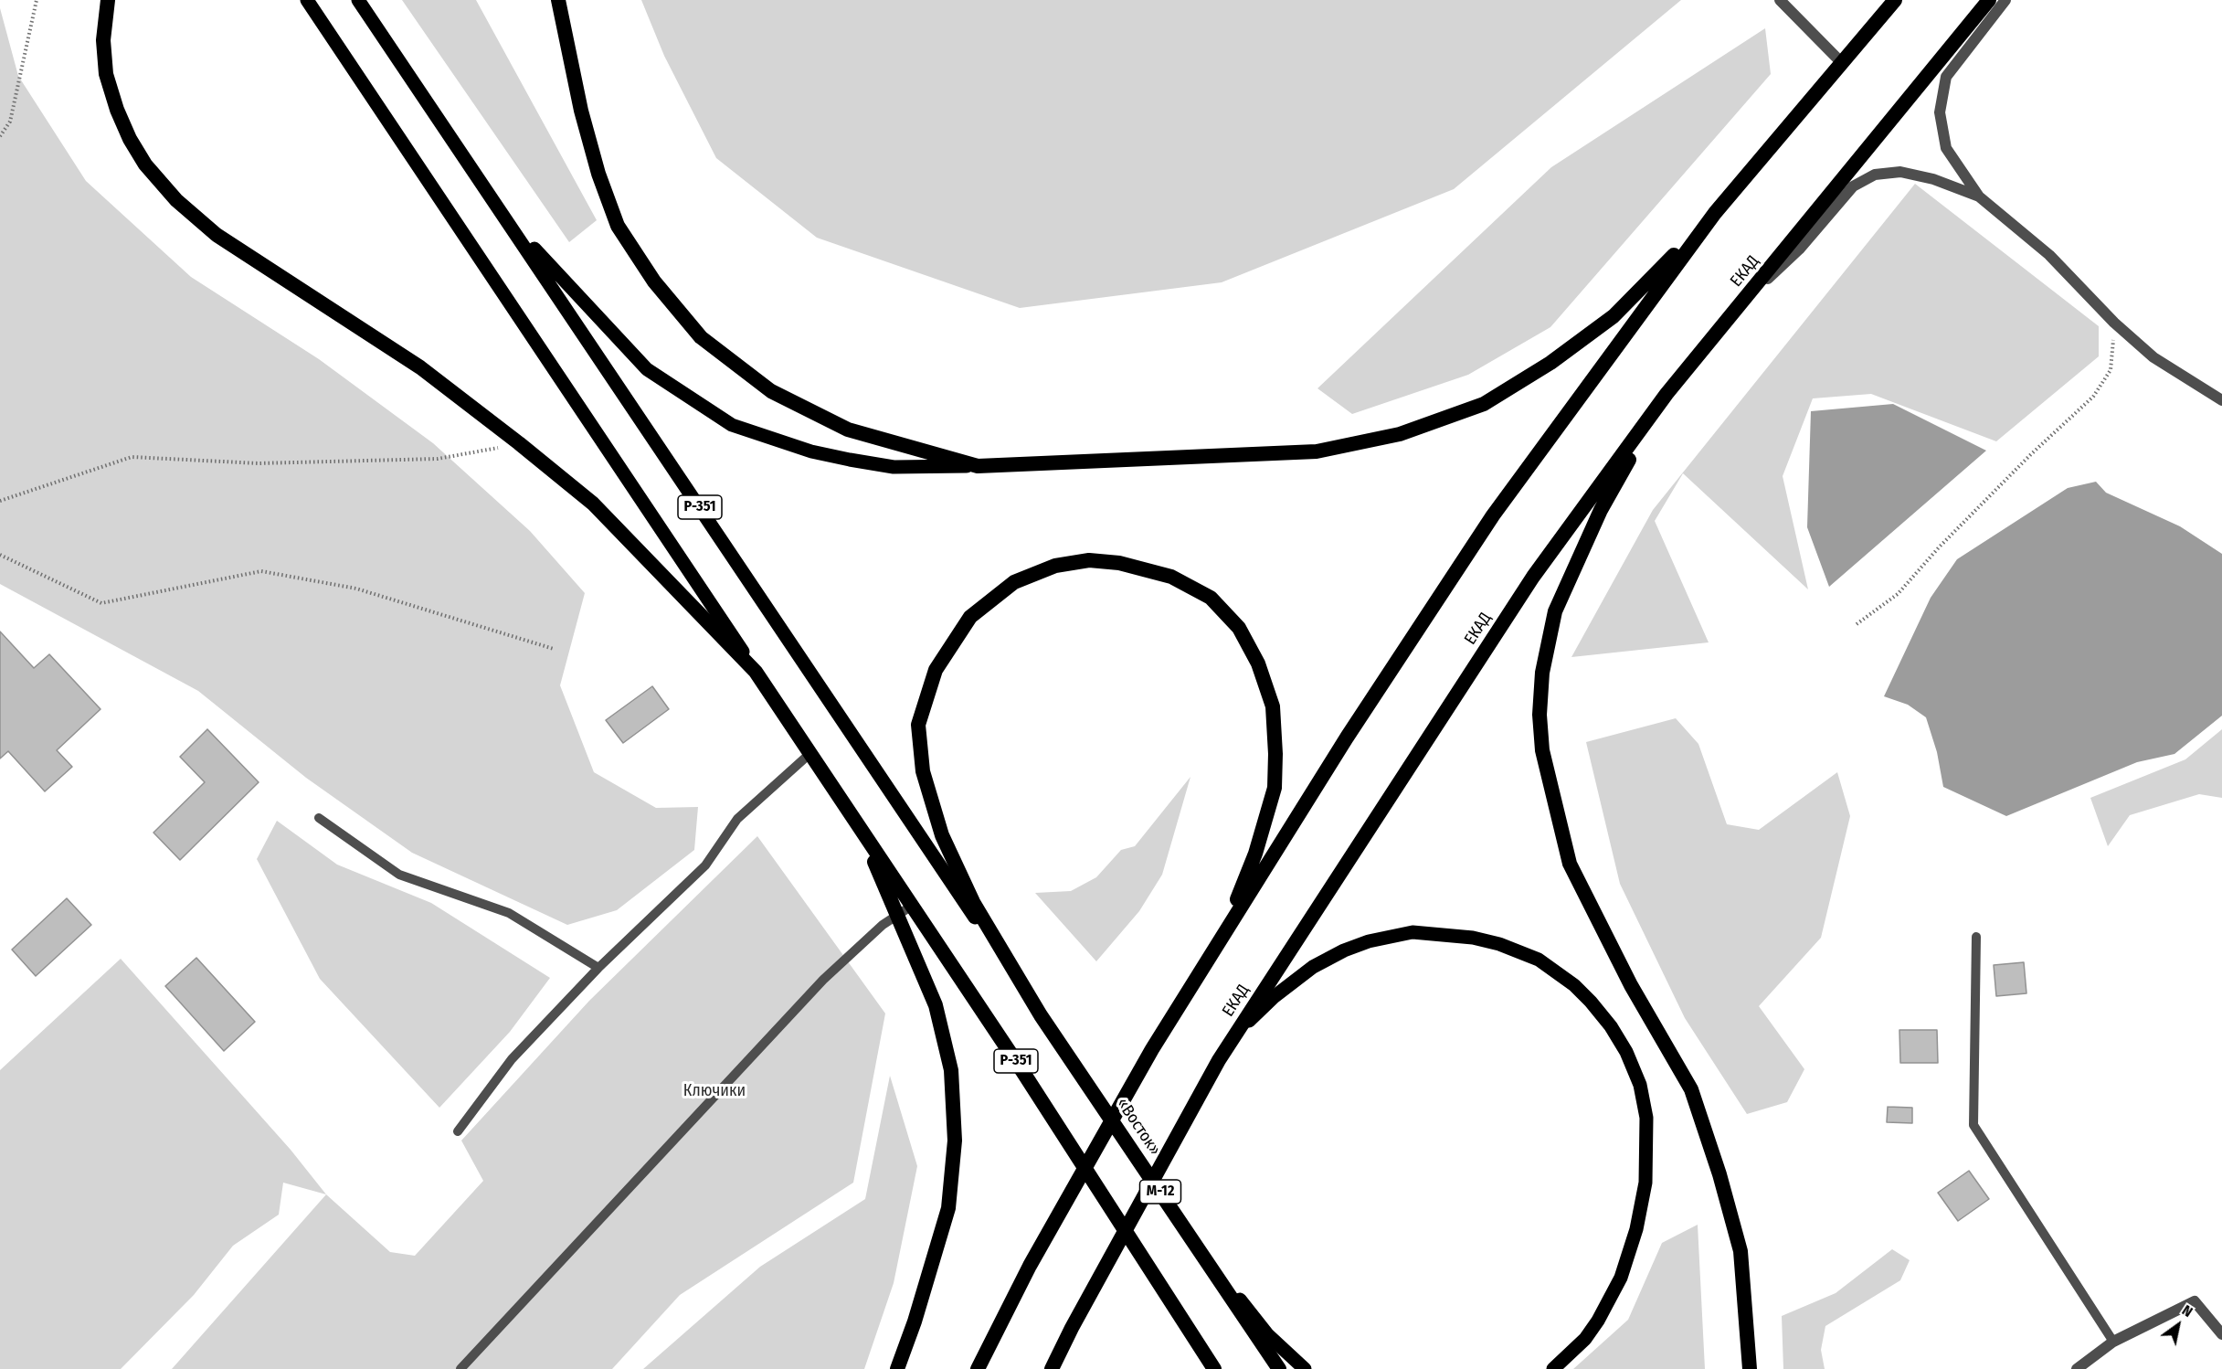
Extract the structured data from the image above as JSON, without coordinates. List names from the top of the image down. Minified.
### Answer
{"streets":{"highway":["ЕКАД","Р-351","«Восток»","М-12"]},"crossings":[["Р-351","«Восток»"]],"parks":["Ключики"],"north":"top right"}
